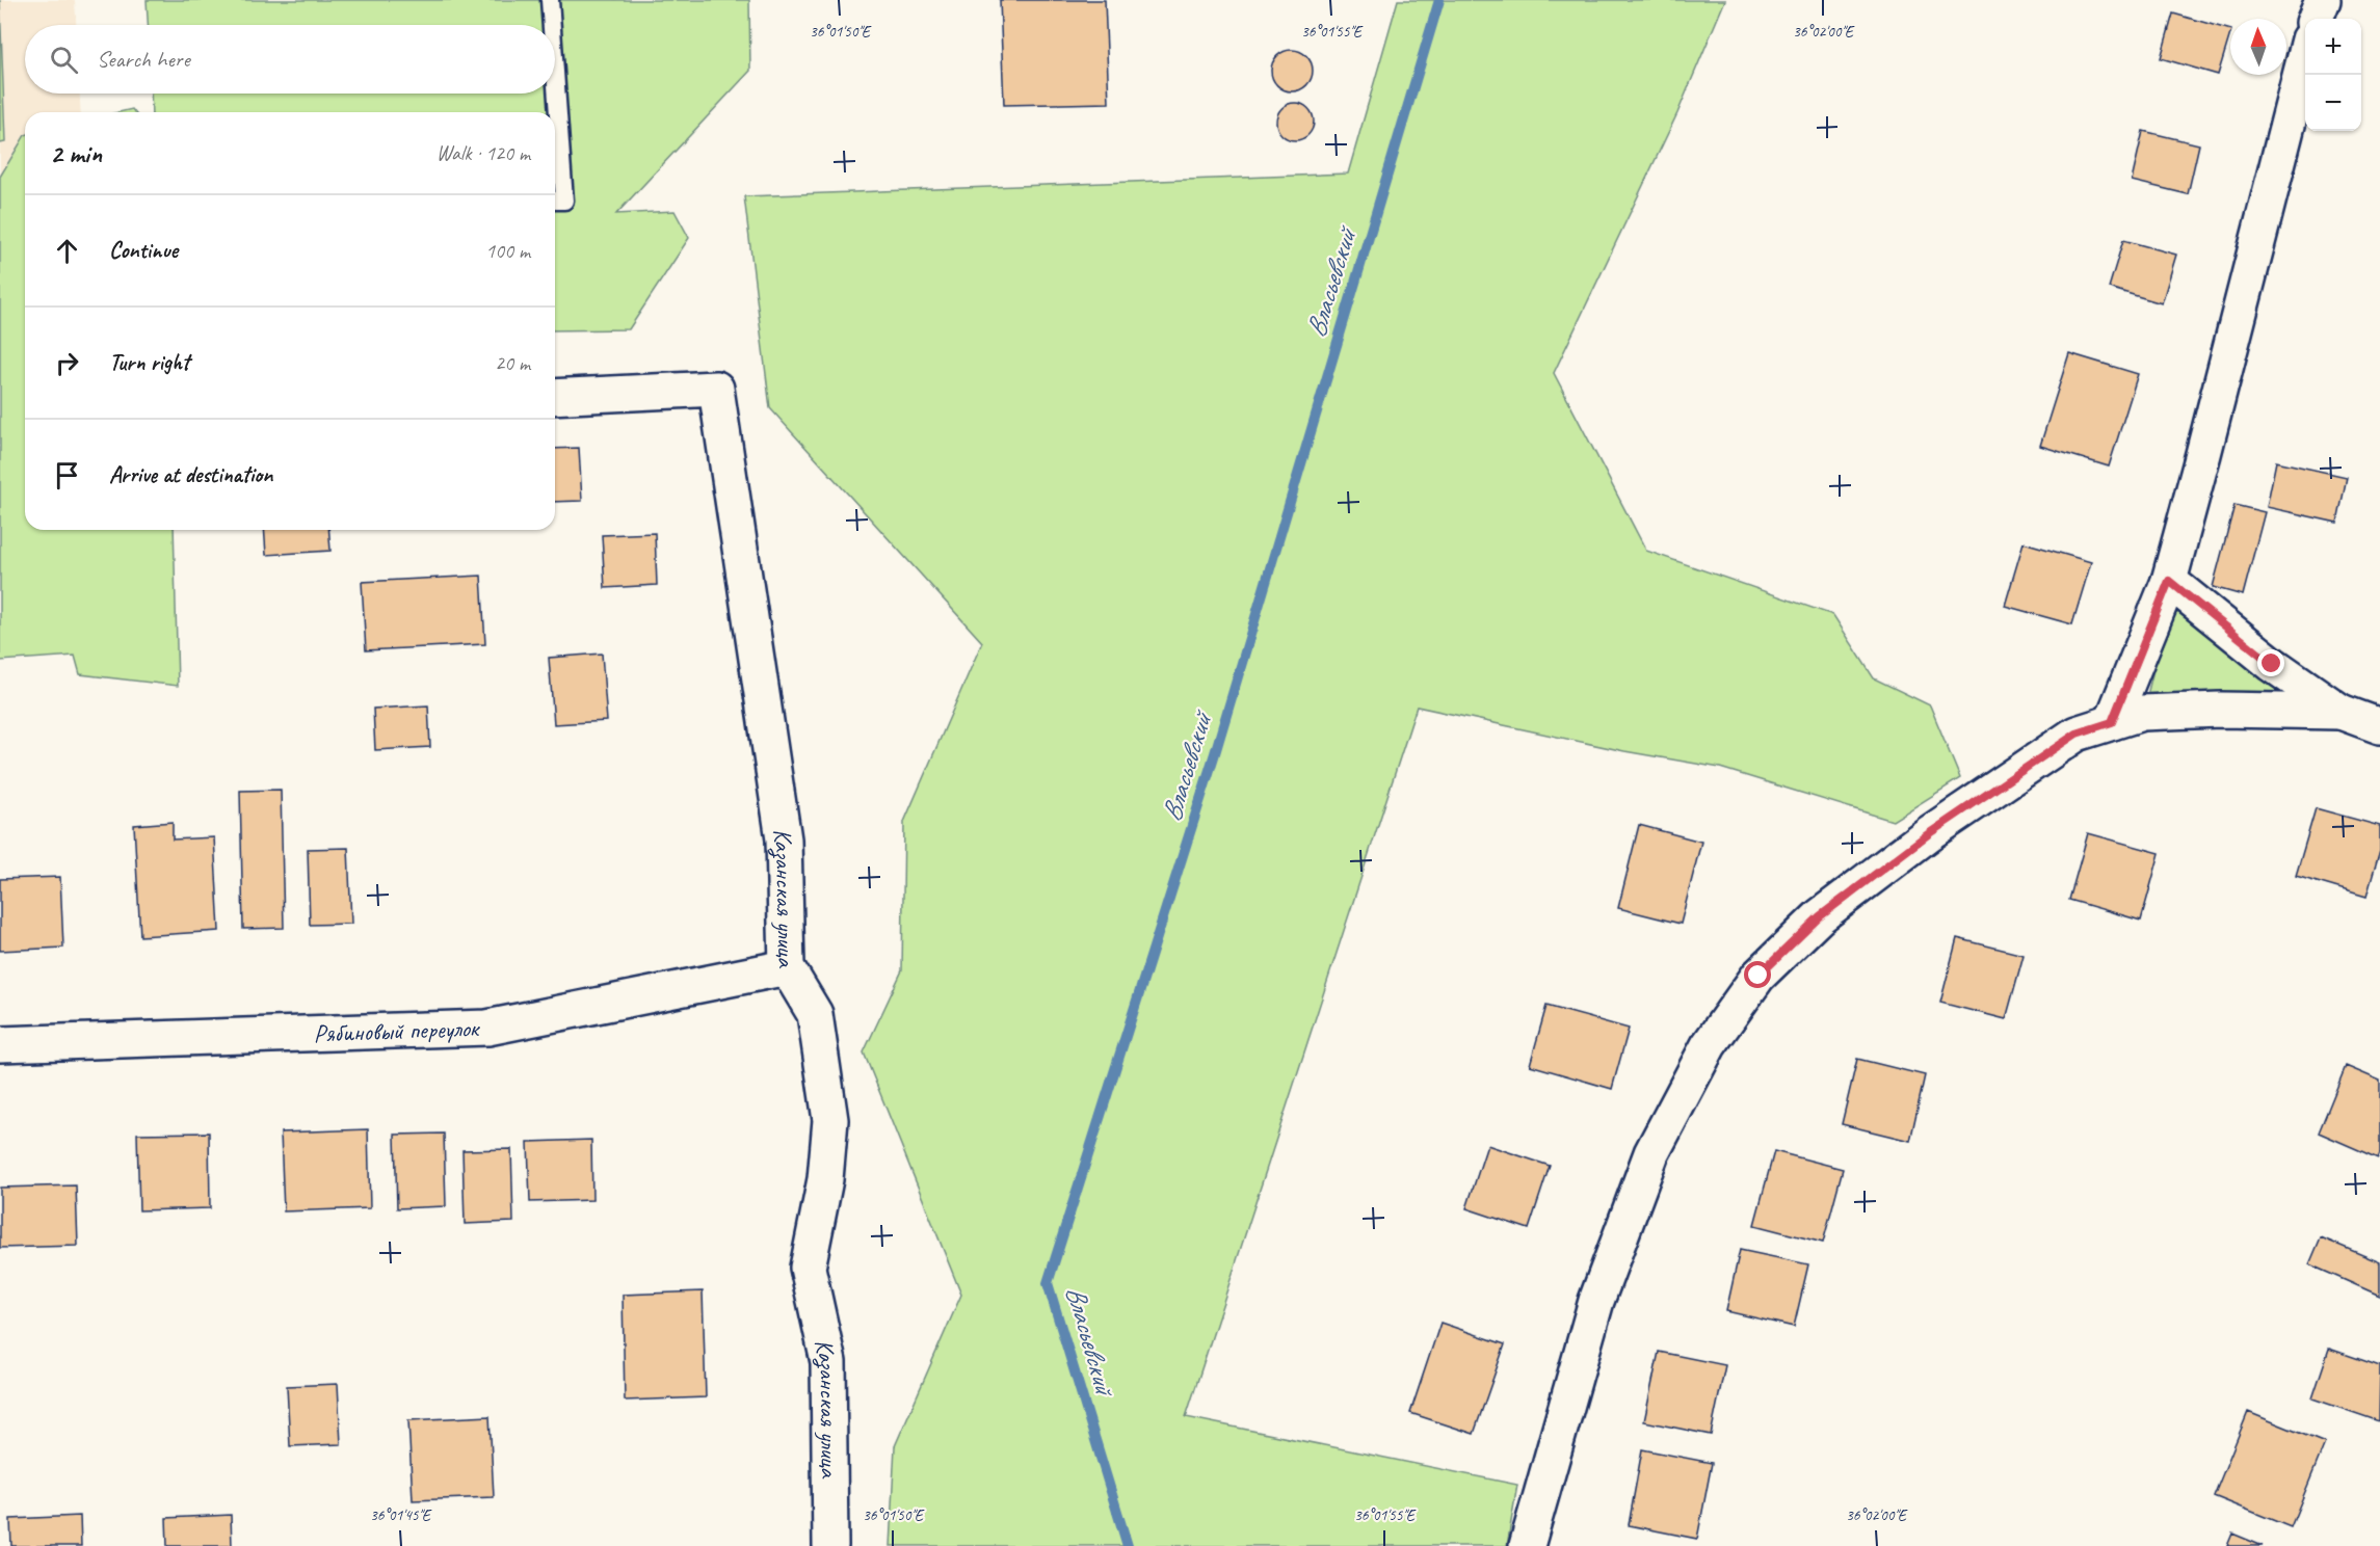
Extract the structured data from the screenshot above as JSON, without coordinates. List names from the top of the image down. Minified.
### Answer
{"streets":{"street":["Казанская улица","Рябиновый переулок"]},"crossings":[["Казанская улица","Рябиновый переулок"]],"water":["Власьевский"],"north":"top","page":{"map_buttons":["+","−"],"search":"Search here","heading":["2 min","Walk · 120 m"],"list":[["Continue","100 m"],["Turn right","20 m"],"Arrive at destination"]},"coordinates":["36°01'50\"E","36°01'55\"E","36°02'00\"E","36°01'45\"E"]}
